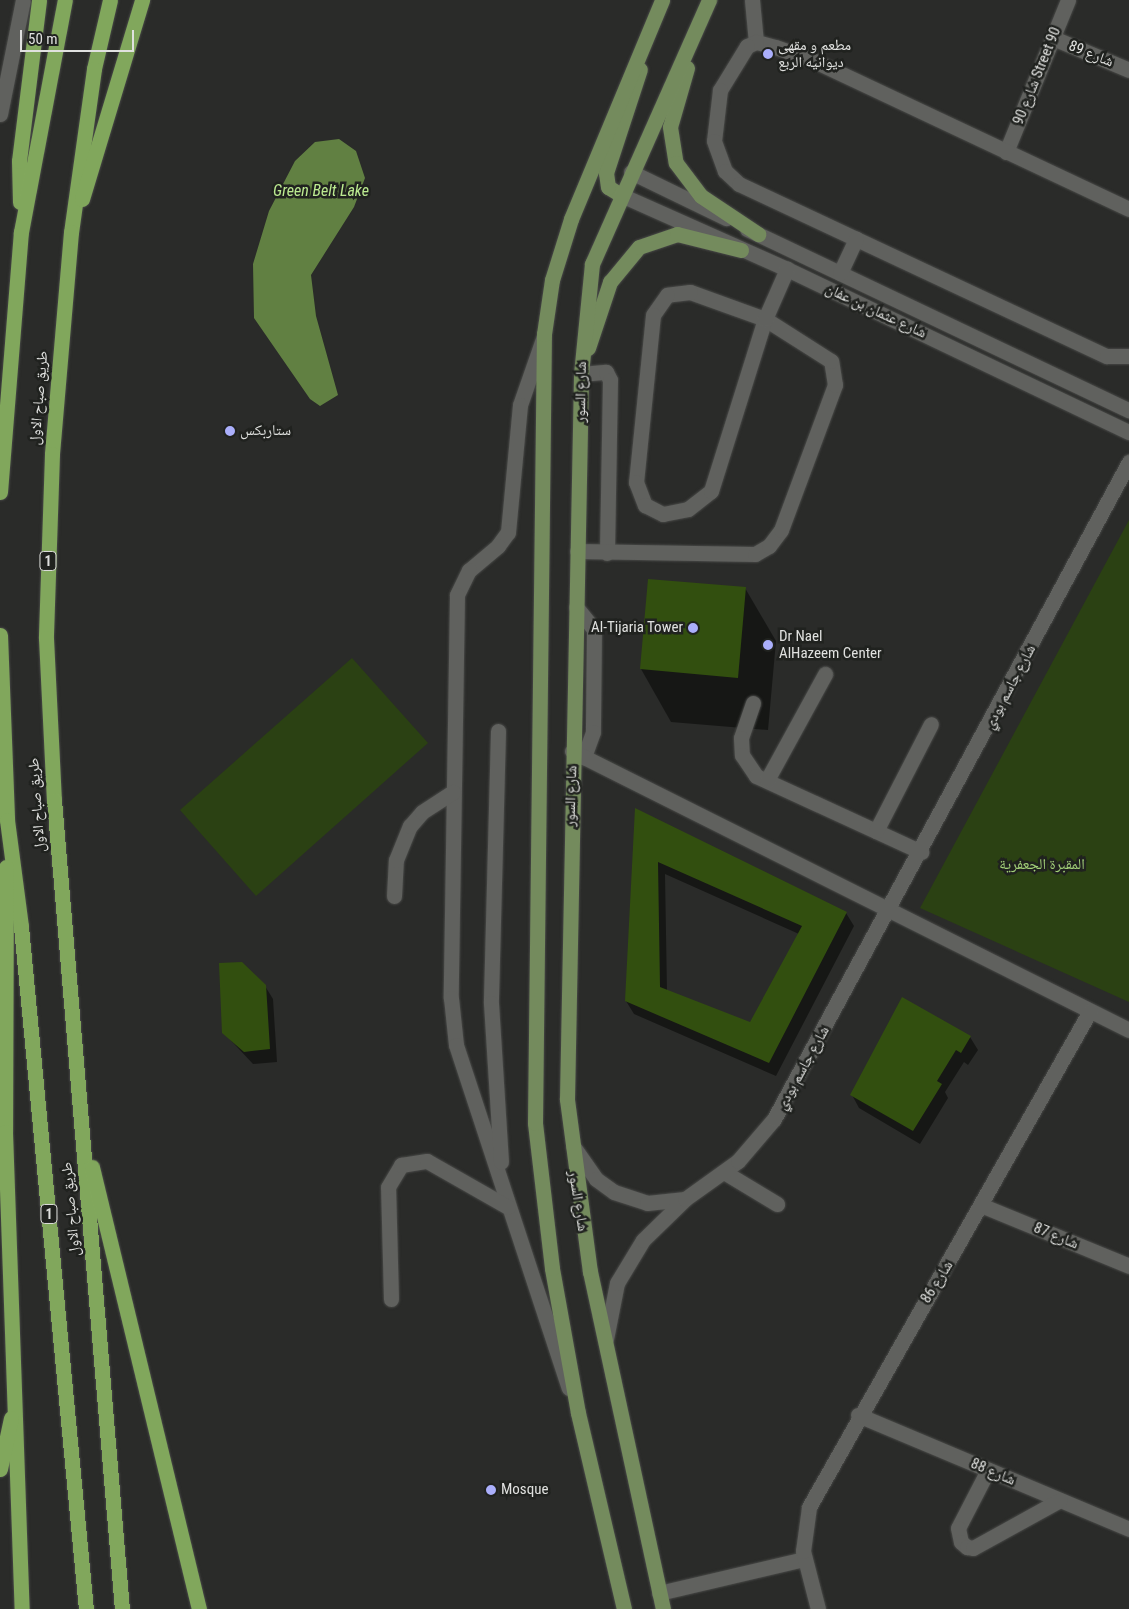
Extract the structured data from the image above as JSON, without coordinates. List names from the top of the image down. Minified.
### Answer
{"streets":{"highway":["طريق صباح الاول","1"],"main road":["شارع السور"],"street":["شارع 89","شارع 90 Street 90","شارع عثمان بن عفان","شارع جاسم بودي","شارع 87","شارع 86","شارع 88"]},"crossings":[["شارع 89","شارع 90 Street 90"],["شارع عثمان بن عفان","شارع السور"],["شارع السور","شارع جاسم بودي"],["شارع 87","شارع 86"],["شارع 86","شارع 88"]],"water":["Green Belt Lake"],"parks":["المقبرة الجعفرية"],"places":["مطعم و مقهى ديوانيه الربع","ستاربكس","Al-Tijaria Tower","Dr Nael AlHazeem Center","Mosque"],"scale_bar":"50 m"}
